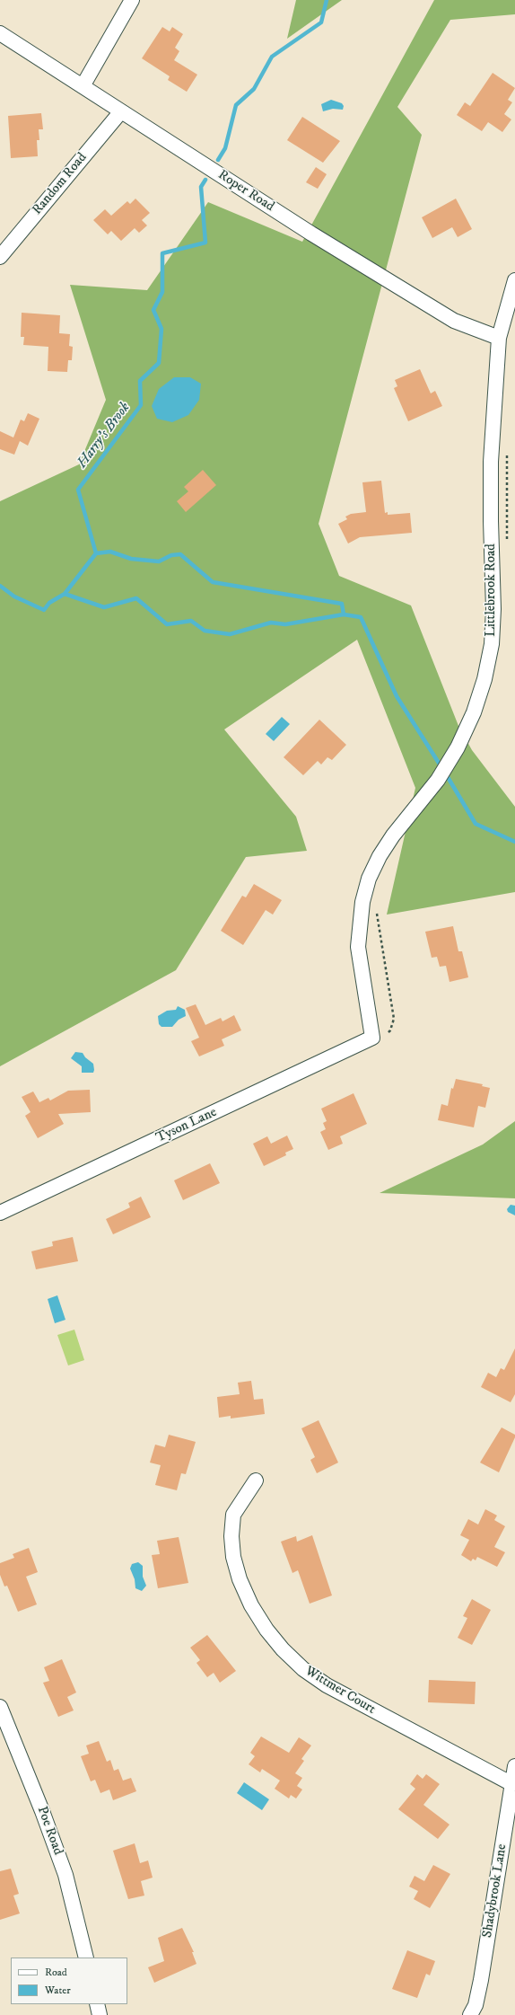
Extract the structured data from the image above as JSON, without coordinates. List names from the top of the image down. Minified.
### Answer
{"streets":{"street":["Random Road","Roper Road","Littlebrook Road","Tyson Lane","Wittmer Court","Poe Road","Shadybrook Lane"]},"crossings":[["Random Road","Roper Road"],["Roper Road","Littlebrook Road"],["Littlebrook Road","Tyson Lane"],["Wittmer Court","Shadybrook Lane"]],"water":["Harry's Brook"],"legend":["Road","Water"]}
